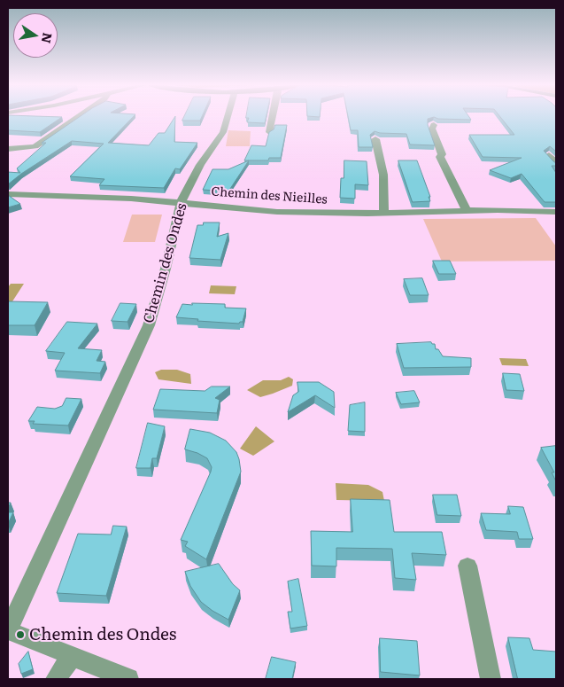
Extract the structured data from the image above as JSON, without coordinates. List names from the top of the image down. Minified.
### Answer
{"streets":{"street":["Chemin des Nieilles","Chemin des Ondes"]},"crossings":[["Chemin des Nieilles","Chemin des Ondes"]],"places":["Chemin des Ondes"],"north":"right"}
